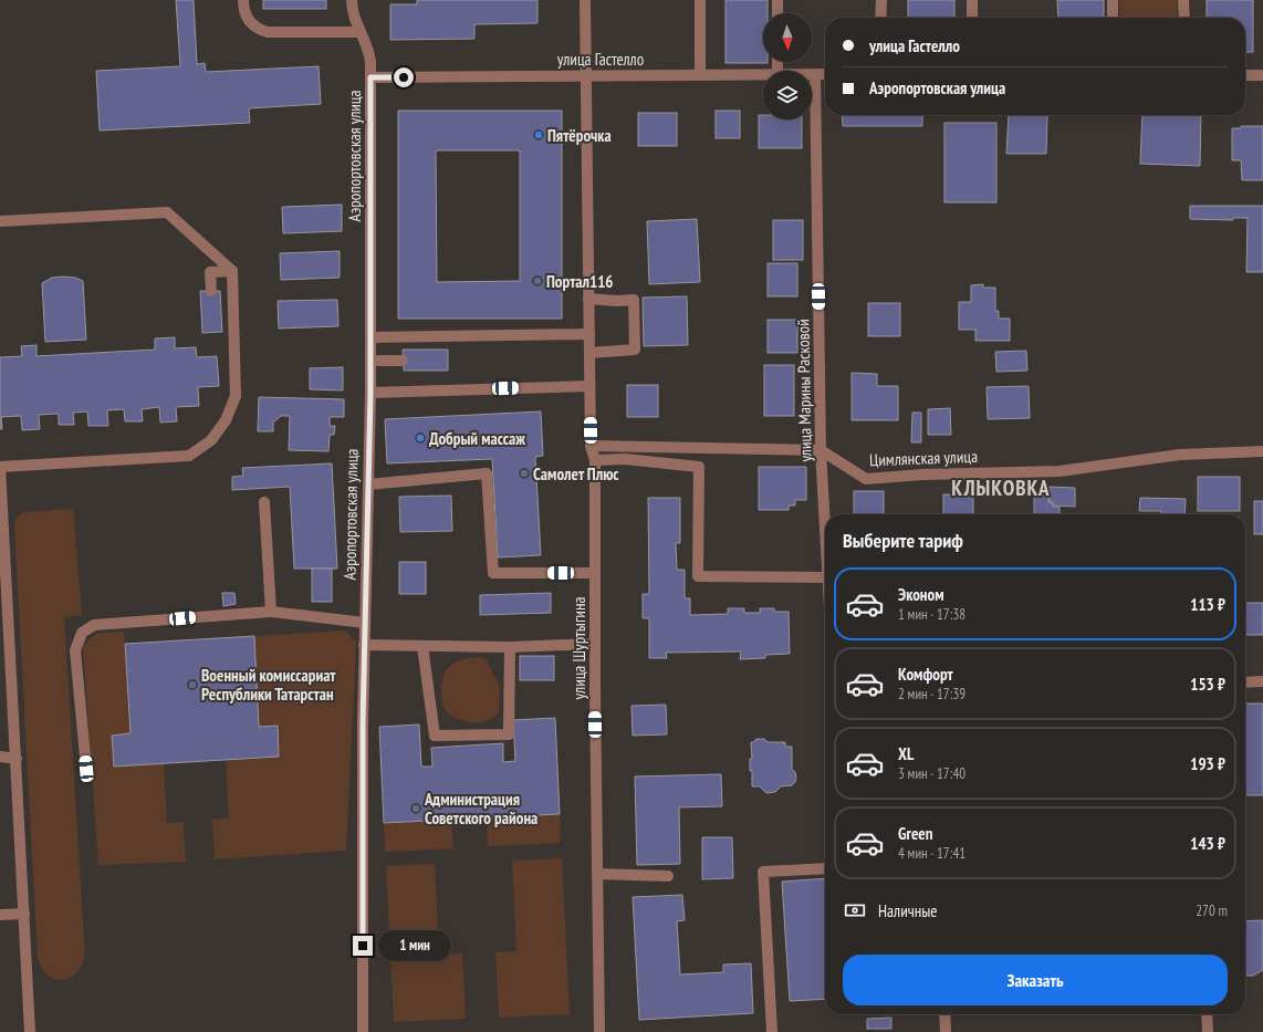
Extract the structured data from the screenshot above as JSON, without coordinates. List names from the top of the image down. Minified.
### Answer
{"streets":{"street":["улица Гастелло","Аэропортовская улица","улица Марины Расковой","Цимлянская улица","улица Шуртыгина"]},"crossings":[["улица Гастелло","Аэропортовская улица"],["улица Гастелло","улица Марины Расковой"],["улица Гастелло","улица Шуртыгина"],["улица Марины Расковой","Цимлянская улица"]],"districts":["КЛЫКОВКА"],"places":["Пятёрочка","Портал116","Добрый массаж","Самолет Плюс","Военный комиссариат Республики Татарстан","Администрация Советского района"],"north":"bottom","page":{"banner":["улица Гастелло","Аэропортовская улица"],"heading":"Выберите тариф","list":[{"name":"Эконом","note":"1 мин · 17:38","value":"113 ₽"},{"name":"Комфорт","note":"2 мин · 17:39","value":"153 ₽"},{"name":"XL","note":"3 мин · 17:40","value":"193 ₽"},{"name":"Green","note":"4 мин · 17:41","value":"143 ₽"}],"pay":["Наличные","270 m"],"bubble":"1 мин","buttons":"Заказать"}}
